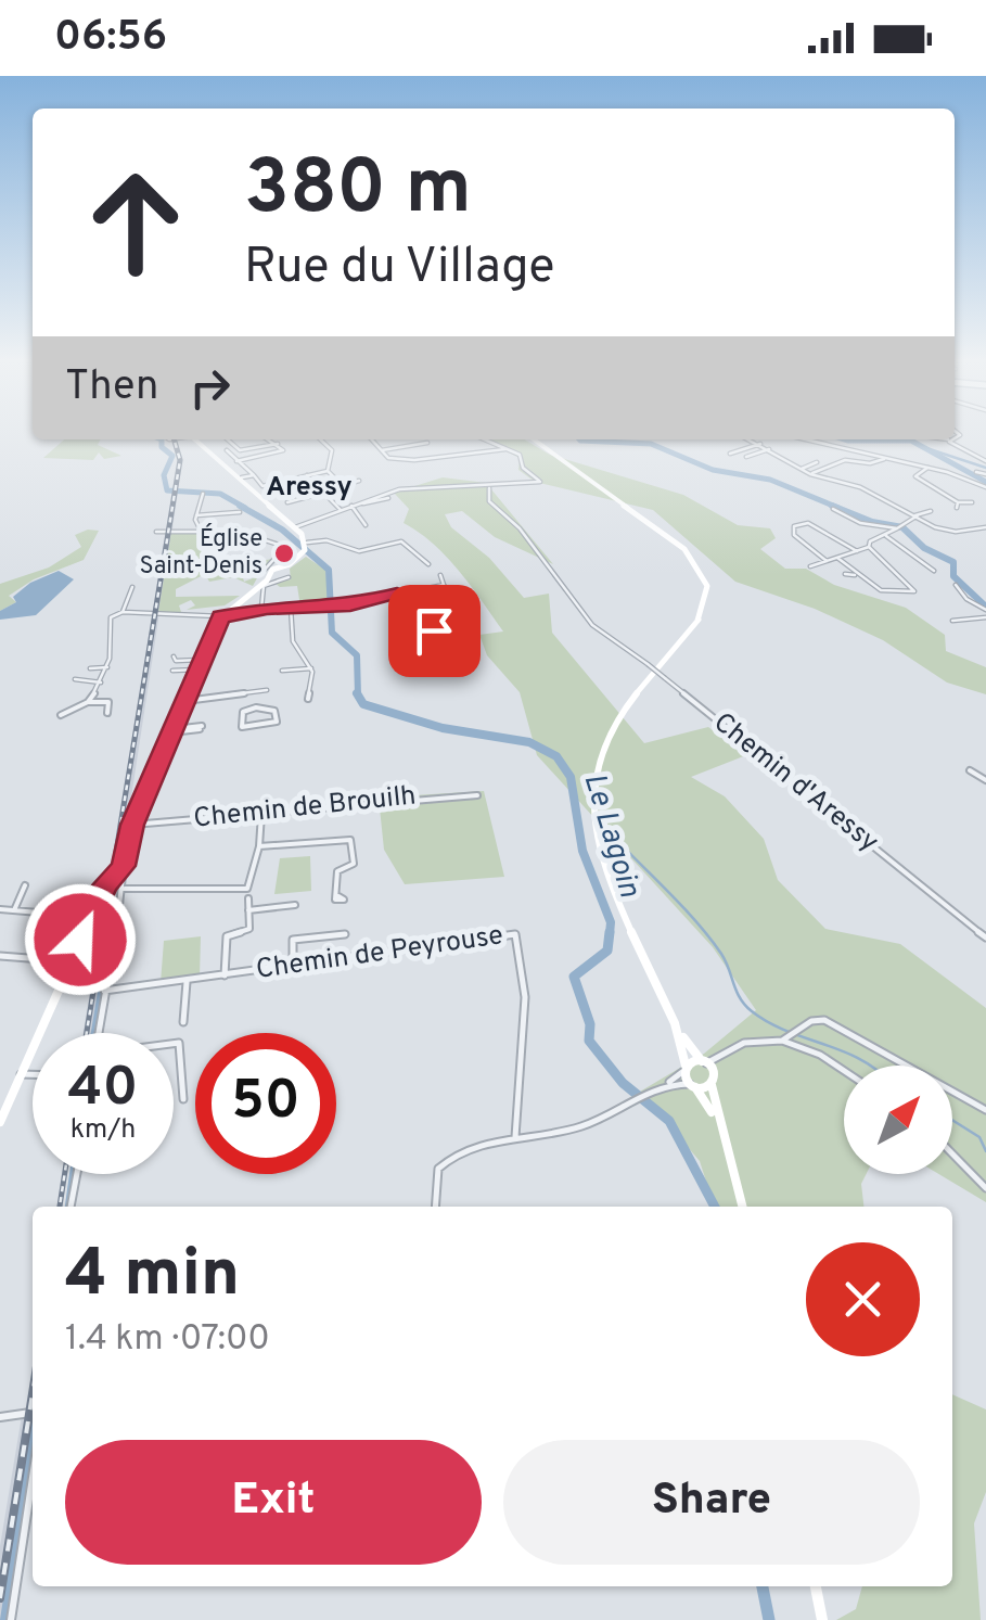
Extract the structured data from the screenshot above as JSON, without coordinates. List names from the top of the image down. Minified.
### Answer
{"streets":{"street":["Chemin d'Aressy","Chemin de Brouilh","Chemin de Peyrouse"]},"districts":["Aressy"],"water":["Le Lagoin"],"places":["Église Saint-Denis"],"north":"top right","page":{"status":"06:56","turn":["380 m","Rue du Village"],"then":"Then","speed":"40 km/h","limit":"50","heading":["4 min","1.4 km · 07:00"],"buttons":["Exit","Share"]}}
